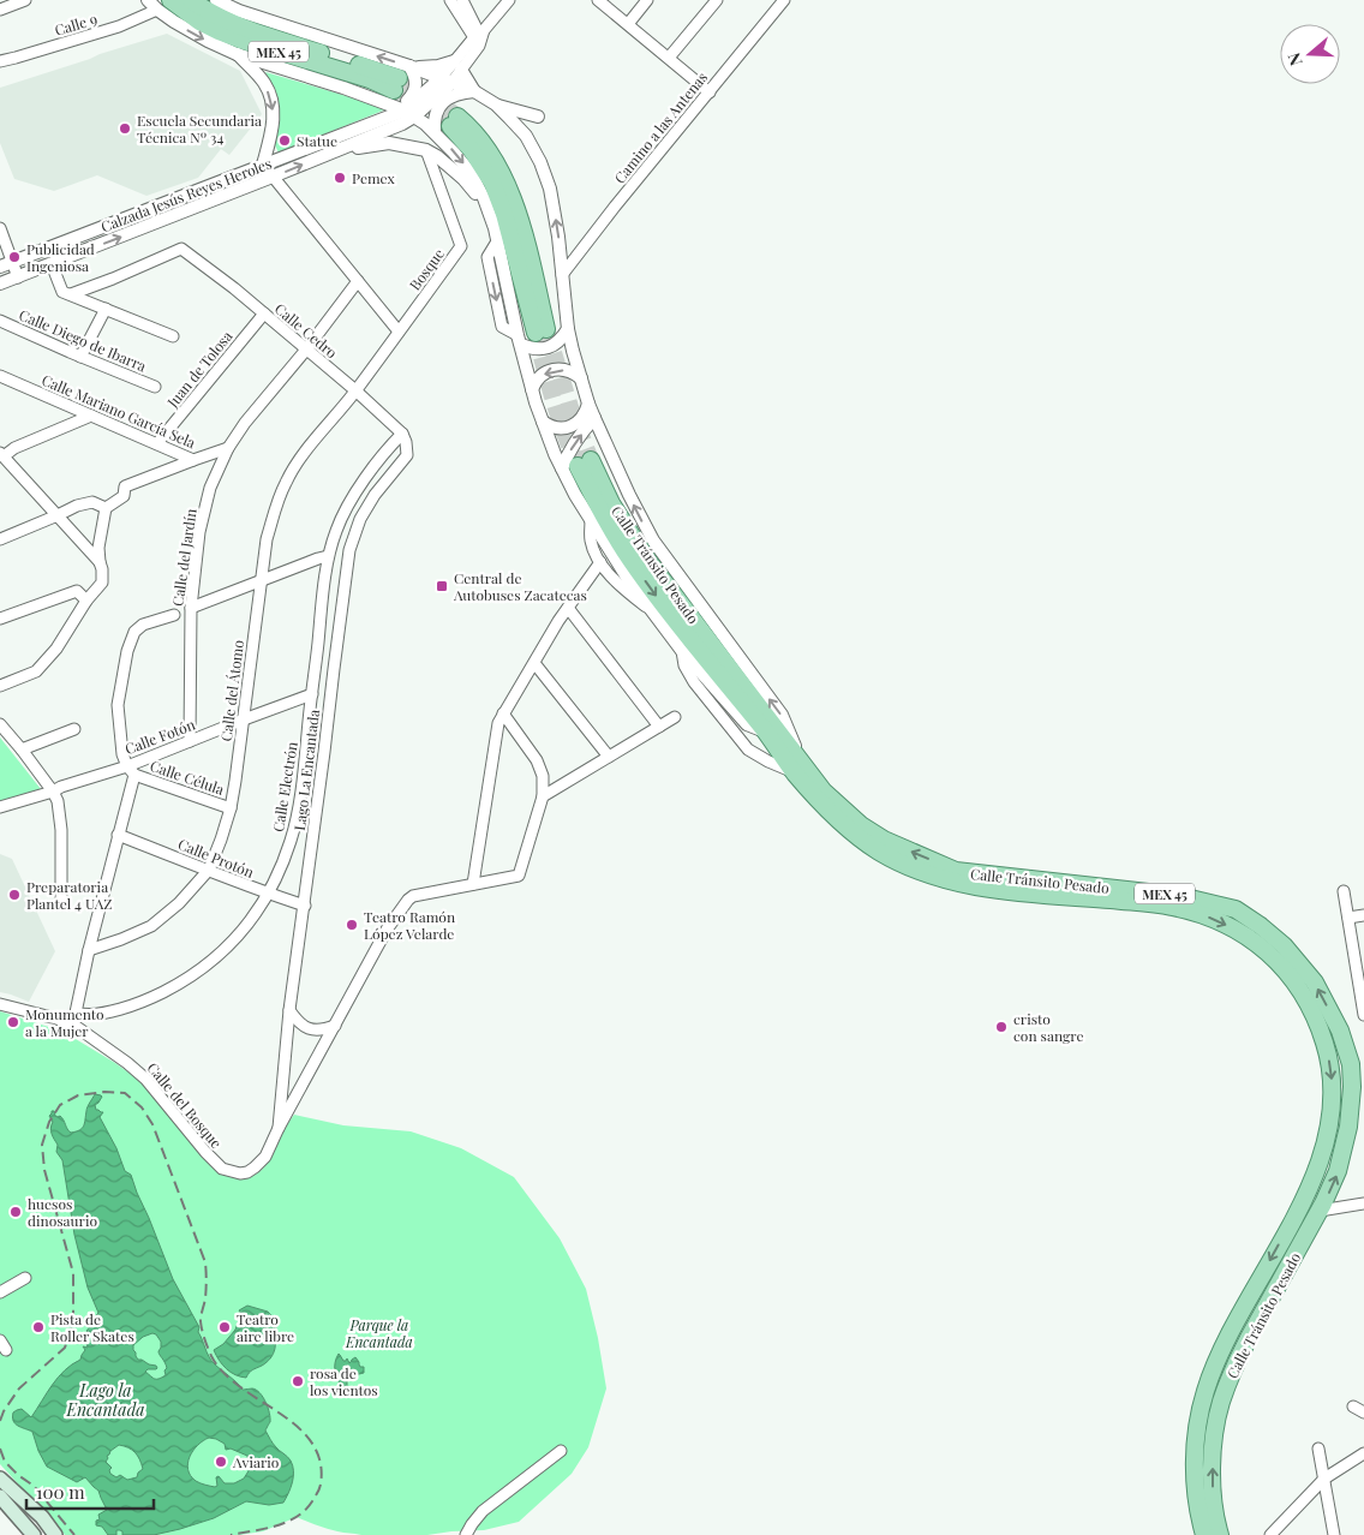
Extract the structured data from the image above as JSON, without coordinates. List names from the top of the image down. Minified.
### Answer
{"streets":{"main road":["MEX 45","Calle Tránsito Pesado"],"street":["Calle 9","Camino a las Antenas","Calzada Jesús Reyes Heroles","Bosque","Calle Cedro","Calle Diego de Ibarra","Juan de Tolosa","Calle Mariano García Sela","Calle del Jardín","Calle del Átomo","Calle Fotón","Lago La Encantada","Calle Célula","Calle Electrón","Calle Protón","Calle del Bosque"]},"crossings":[["Calle 9","MEX 45"],["Bosque","Calle Cedro"],["Bosque","Calle del Átomo"],["Calle Cedro","Juan de Tolosa"],["Calle Cedro","Calle del Jardín"],["Calle Cedro","Calle del Átomo"],["Calle Cedro","Lago La Encantada"],["Calle Cedro","Calle Electrón"],["Juan de Tolosa","Calle Mariano García Sela"],["Calle Mariano García Sela","Calle del Jardín"],["Calle del Jardín","Calle Fotón"],["Calle del Átomo","Calle Fotón"],["Calle del Átomo","Calle Célula"],["Calle del Átomo","Calle Protón"],["Calle Fotón","Calle Célula"],["Calle Fotón","Calle Electrón"],["Lago La Encantada","Calle Electrón"],["Lago La Encantada","Calle Protón"],["Lago La Encantada","Calle del Bosque"],["Calle Electrón","Calle Protón"]],"water":["Lago la Encantada"],"parks":["Parque la Encantada"],"places":{"other":["Escuela Secundaria Técnica Nº 34","Statue","Pemex","Publicidad Ingeniosa","Preparatoria Plantel 4 UAZ","Teatro Ramón López Velarde","Monumento a la Mujer","cristo con sangre","huesos dinosaurio","Pista de Roller Skates","Teatro aire libre","rosa de los vientos","Aviario"],"transit":["Central de Autobuses Zacatecas"]},"scale_bar":"100 m","north":"left"}
